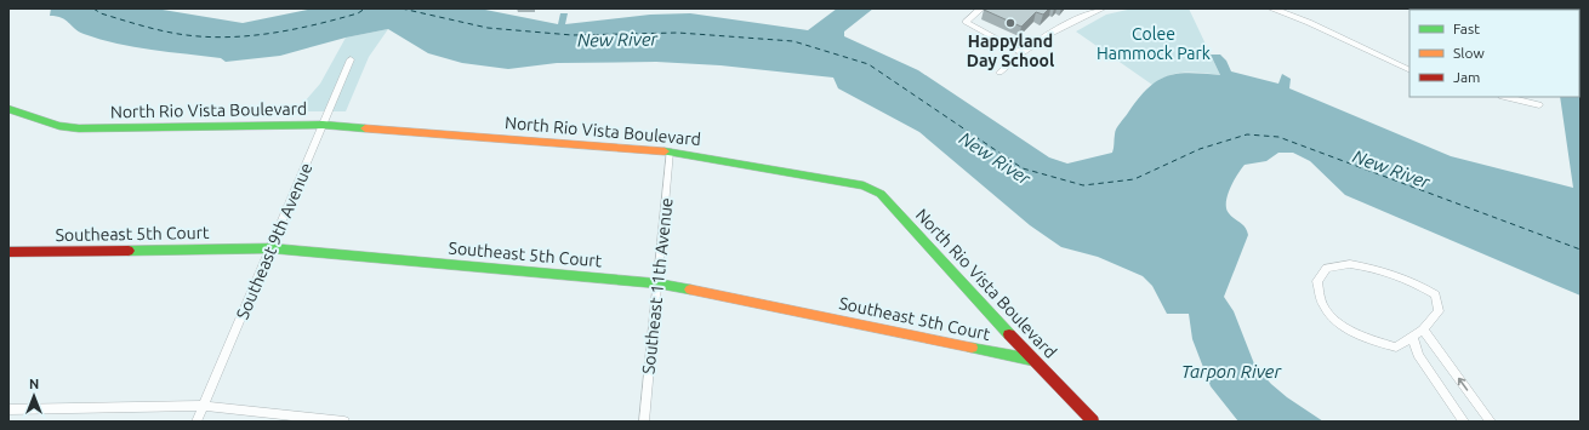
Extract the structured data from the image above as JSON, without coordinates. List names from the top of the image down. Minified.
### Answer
{"streets":{"street":["North Rio Vista Boulevard","Southeast 5th Court","Southeast 9th Avenue","Southeast 11th Avenue"]},"crossings":[["North Rio Vista Boulevard","Southeast 5th Court"],["North Rio Vista Boulevard","Southeast 9th Avenue"],["North Rio Vista Boulevard","Southeast 11th Avenue"],["Southeast 5th Court","Southeast 9th Avenue"],["Southeast 5th Court","Southeast 11th Avenue"]],"water":["New River","Tarpon River"],"parks":["Colee Hammock Park"],"places":["Happyland Day School"],"legend":["Fast","Slow","Jam"],"north":"top"}
